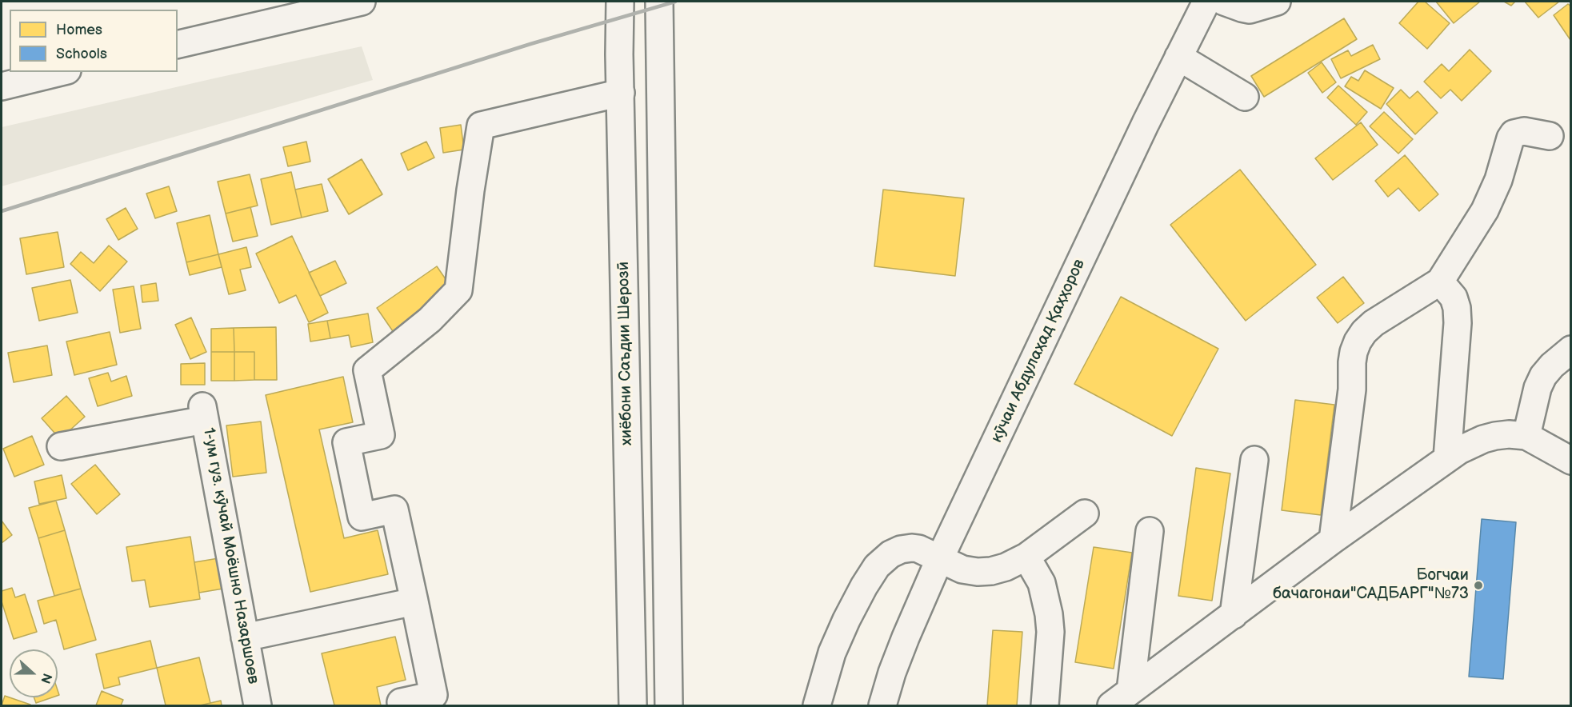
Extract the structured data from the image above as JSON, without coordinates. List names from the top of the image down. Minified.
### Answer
{"streets":{"main road":["кӯчаи Абдулаҳад Қаҳҳоров","хиёбони Саъдии Шерозӣ","1-ум гуз. кӯчай Моёшно Назаршоев"]},"places":["Богчаи бачагонаи\"САДБАРГ\"№73"],"legend":["Homes","Schools"],"north":"right"}
